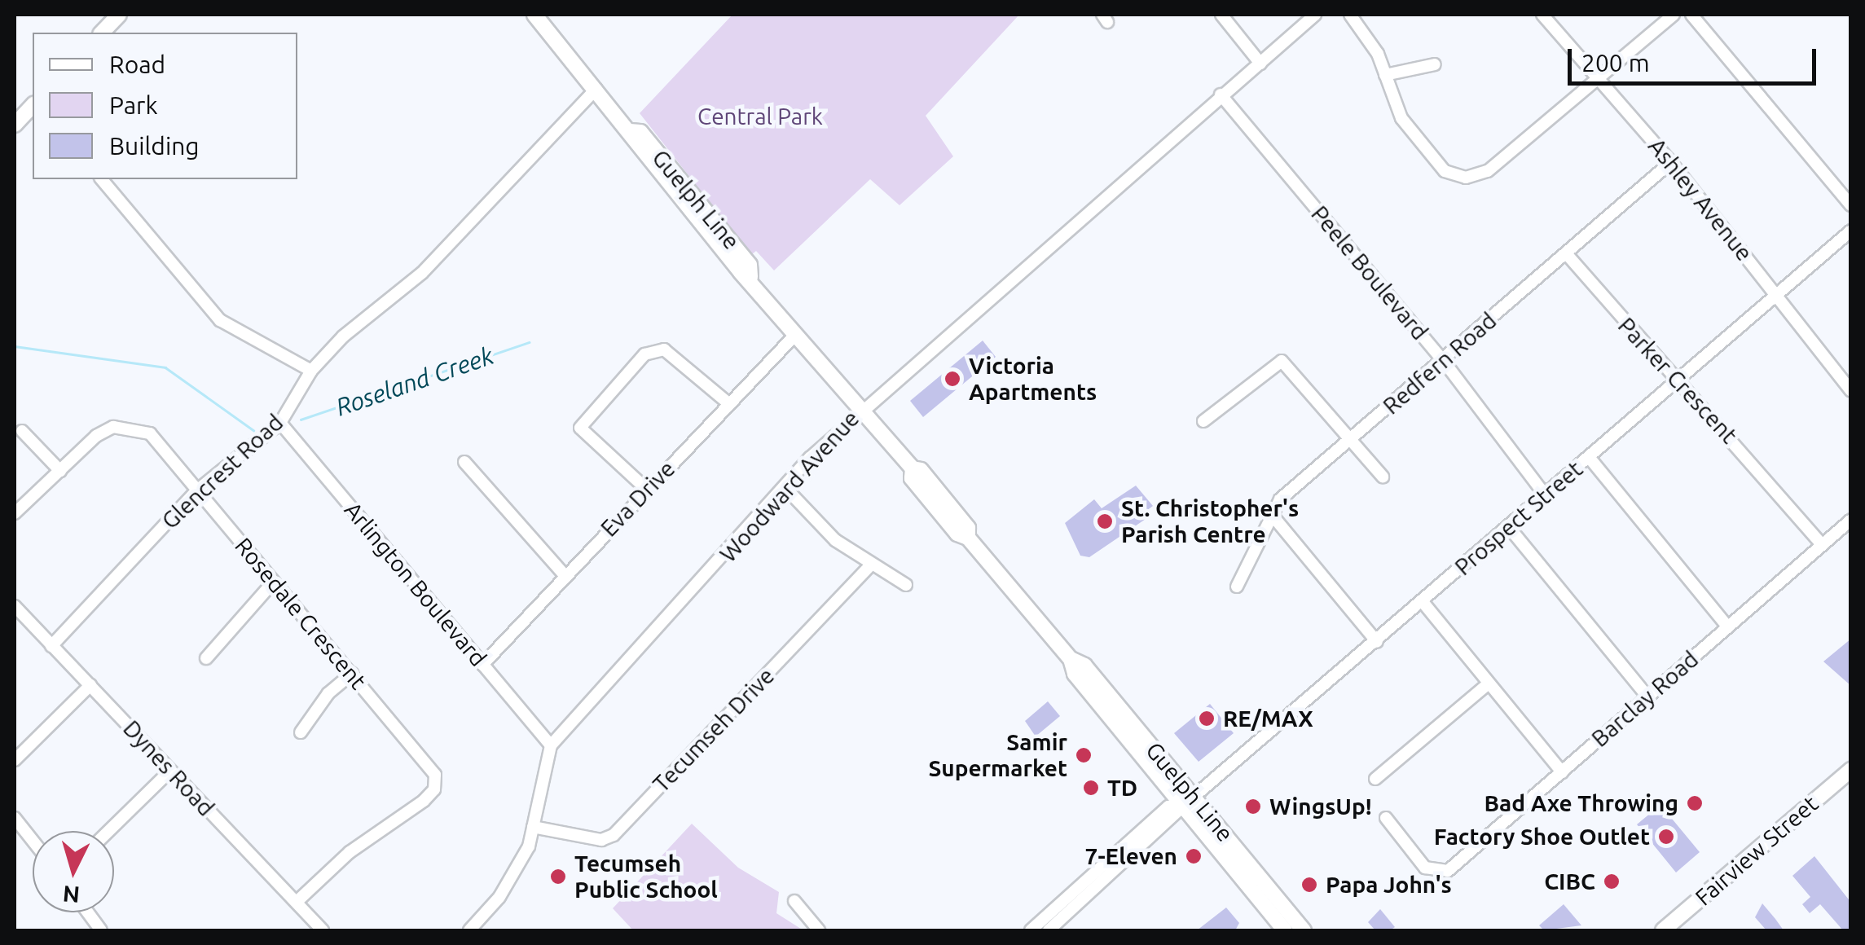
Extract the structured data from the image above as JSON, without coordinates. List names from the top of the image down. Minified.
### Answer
{"streets":{"main road":["Guelph Line","Fairview Street"],"street":["Ashley Avenue","Peele Boulevard","Redfern Road","Parker Crescent","Glencrest Road","Woodward Avenue","Eva Drive","Prospect Street","Arlington Boulevard","Rosedale Crescent","Barclay Road","Tecumseh Drive","Dynes Road"]},"crossings":[["Guelph Line","Glencrest Road"],["Guelph Line","Woodward Avenue"],["Guelph Line","Eva Drive"],["Guelph Line","Prospect Street"],["Ashley Avenue","Redfern Road"],["Ashley Avenue","Prospect Street"],["Peele Boulevard","Redfern Road"],["Peele Boulevard","Woodward Avenue"],["Peele Boulevard","Prospect Street"],["Redfern Road","Parker Crescent"],["Parker Crescent","Prospect Street"],["Parker Crescent","Barclay Road"],["Glencrest Road","Arlington Boulevard"],["Glencrest Road","Rosedale Crescent"],["Glencrest Road","Dynes Road"],["Woodward Avenue","Arlington Boulevard"],["Eva Drive","Arlington Boulevard"],["Rosedale Crescent","Dynes Road"]],"water":["Roseland Creek"],"parks":["Central Park"],"places":["Victoria Apartments","St. Christopher's Parish Centre","RE/MAX","Samir Supermarket","TD","Bad Axe Throwing","WingsUp!","Factory Shoe Outlet","7-Eleven","Tecumseh Public School","CIBC","Papa John's"],"legend":["Road","Park","Building"],"scale_bar":"200 m","north":"bottom"}
